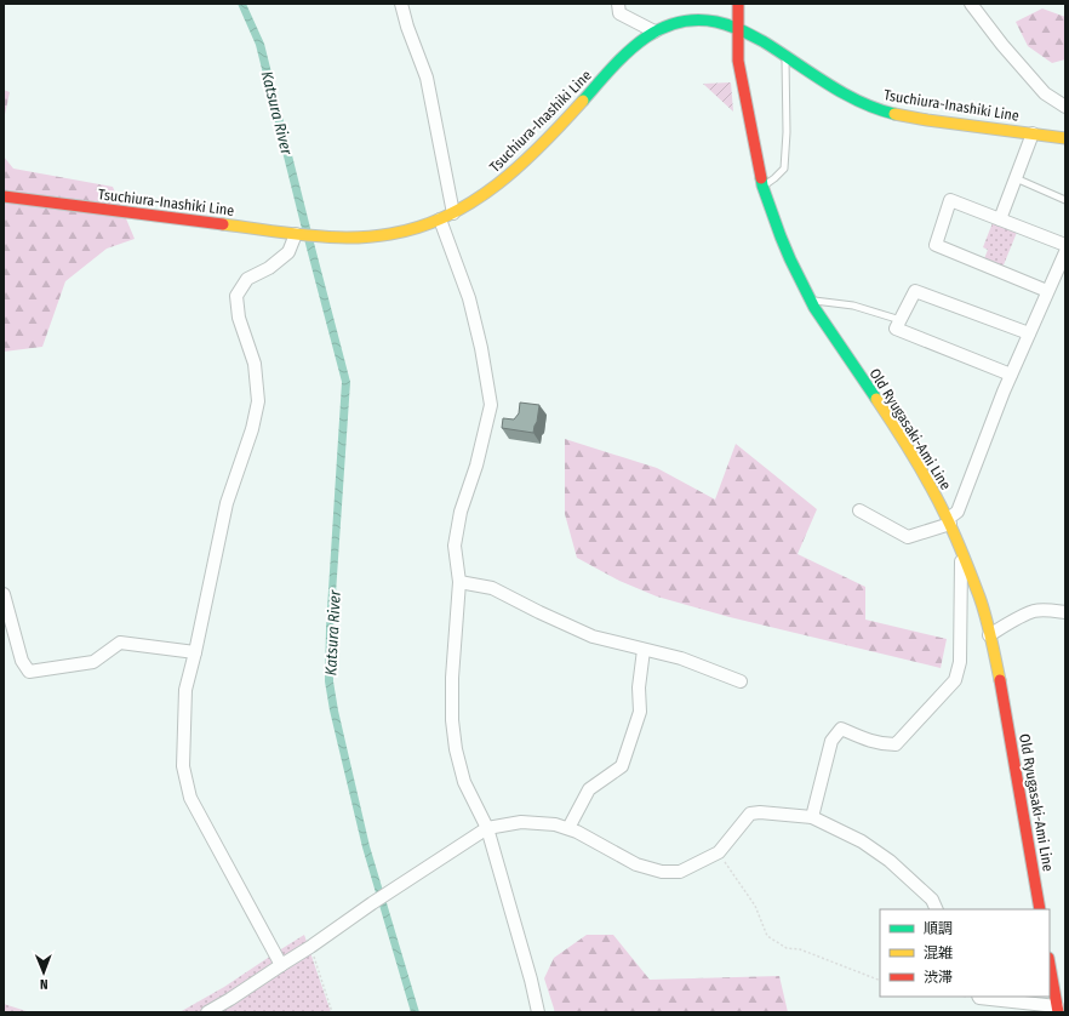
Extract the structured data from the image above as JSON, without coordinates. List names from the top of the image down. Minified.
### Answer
{"streets":{"main road":["Tsuchiura-Inashiki Line","Old Ryugasaki-Ami Line"]},"crossings":[["Tsuchiura-Inashiki Line","Old Ryugasaki-Ami Line"]],"water":["Katsura River"],"legend":["順調","混雑","渋滞"],"north":"bottom"}
